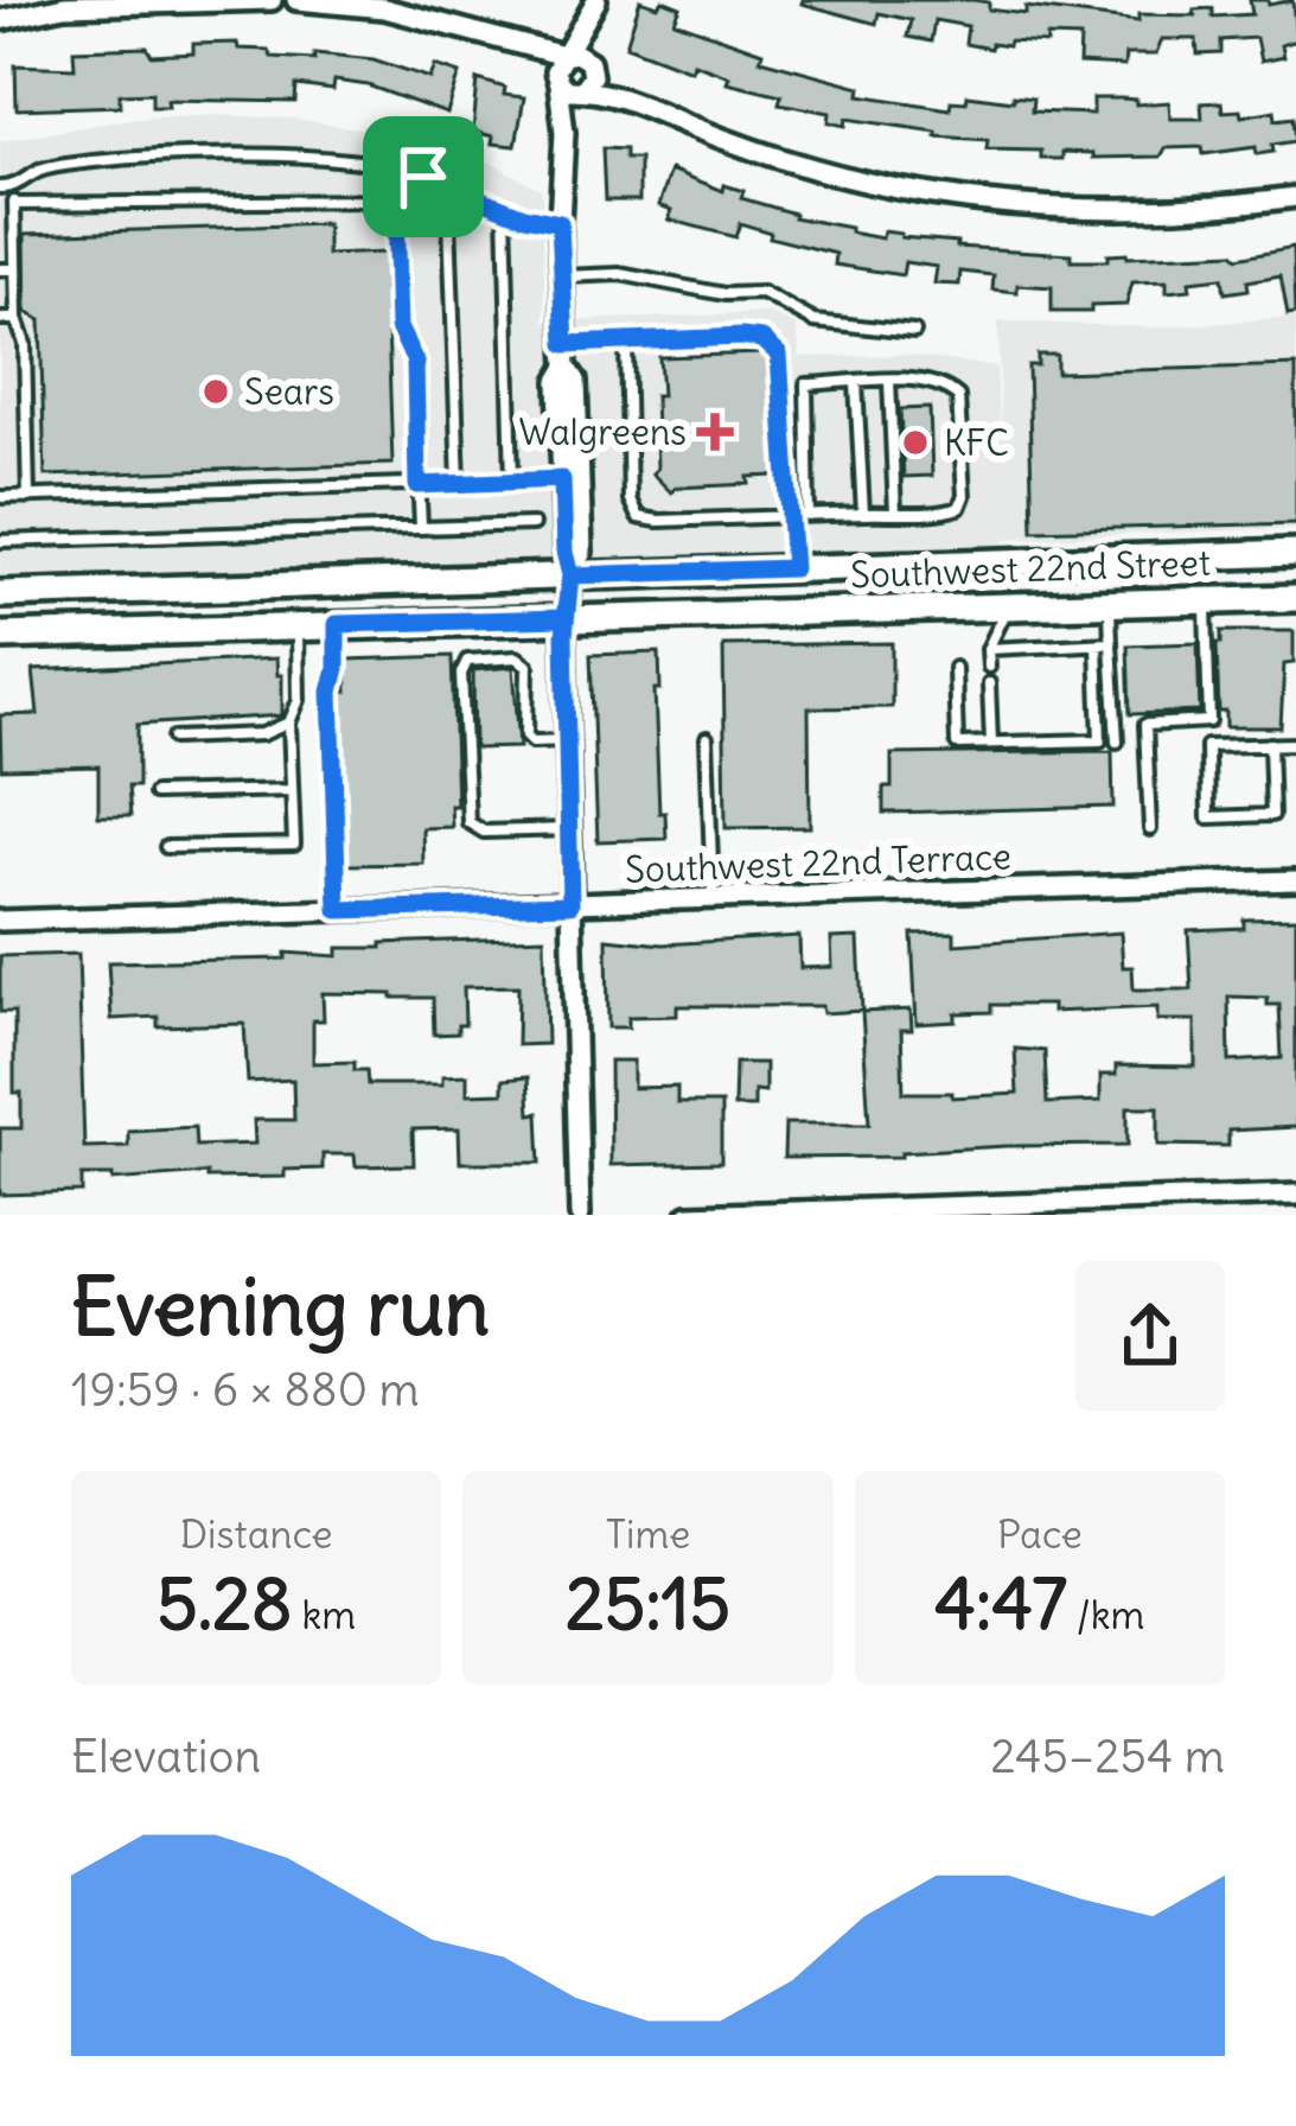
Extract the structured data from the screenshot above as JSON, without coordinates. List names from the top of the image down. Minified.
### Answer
{"streets":{"main road":["Southwest 22nd Street"],"street":["Southwest 22nd Terrace"]},"places":{"other":["Sears","KFC"],"health":["Walgreens"]},"page":{"heading":["Evening run","19:59 · 6 × 880 m"],"stats":[["Distance","5.28 km"],["Time","25:15"],["Pace","4:47 /km"]],"chart":["Elevation","245–254 m"]}}
